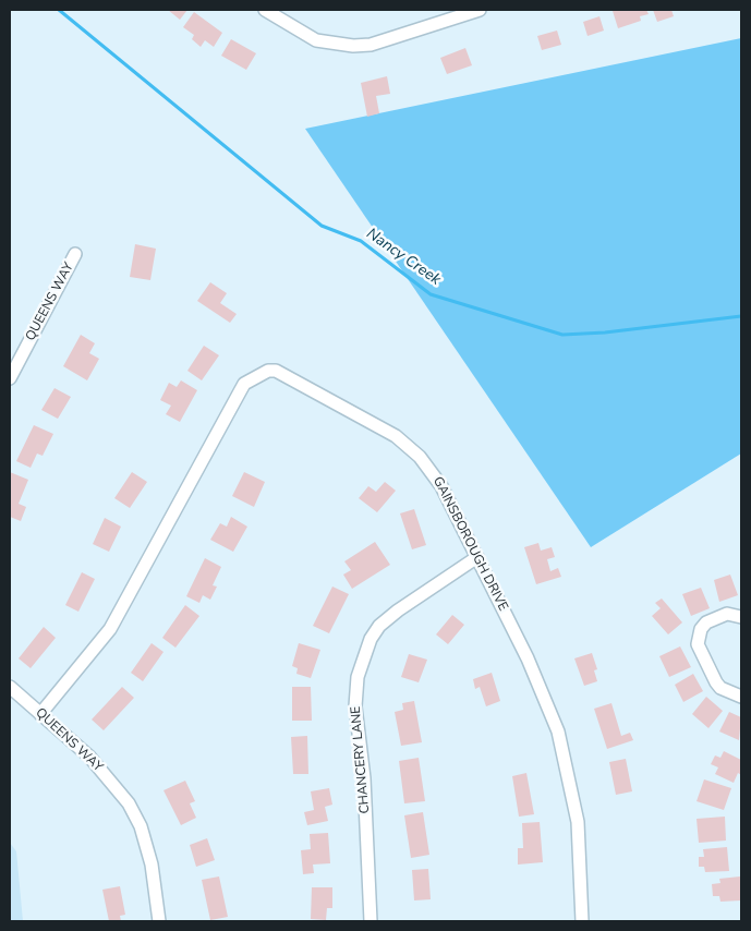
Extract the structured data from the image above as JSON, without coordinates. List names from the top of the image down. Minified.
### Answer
{"streets":{"street":["QUEENS WAY","GAINSBOROUGH DRIVE","CHANCERY LANE"]},"crossings":[["QUEENS WAY","GAINSBOROUGH DRIVE"],["GAINSBOROUGH DRIVE","CHANCERY LANE"]],"water":["Nancy Creek"]}
